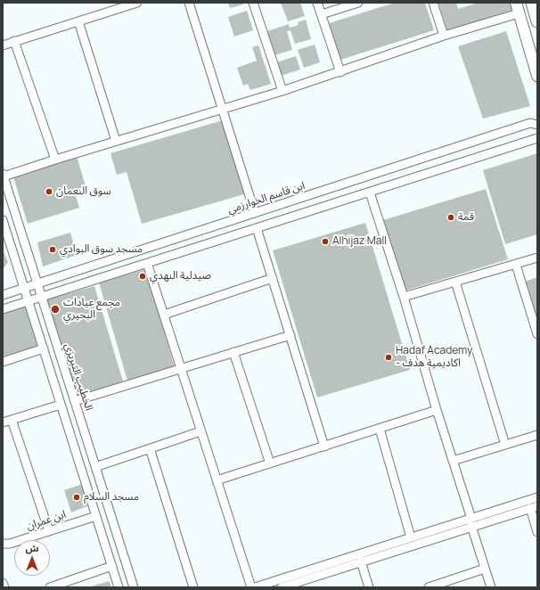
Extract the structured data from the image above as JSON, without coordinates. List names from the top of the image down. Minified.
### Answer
{"streets":{"street":["ابن قاسم الخوارزمي","الخطيب التبريزي","ابن عمران"]},"crossings":[["ابن قاسم الخوارزمي","الخطيب التبريزي"]],"places":["سوق النعمان","قمة","Alhijaz Mall","مسجد سوق البوادي","صيدلية النهدي","مجمع عيادات البحيري","Hadaf Academy - اكاديمية هدف","مسجد السلام"],"north":"top"}
